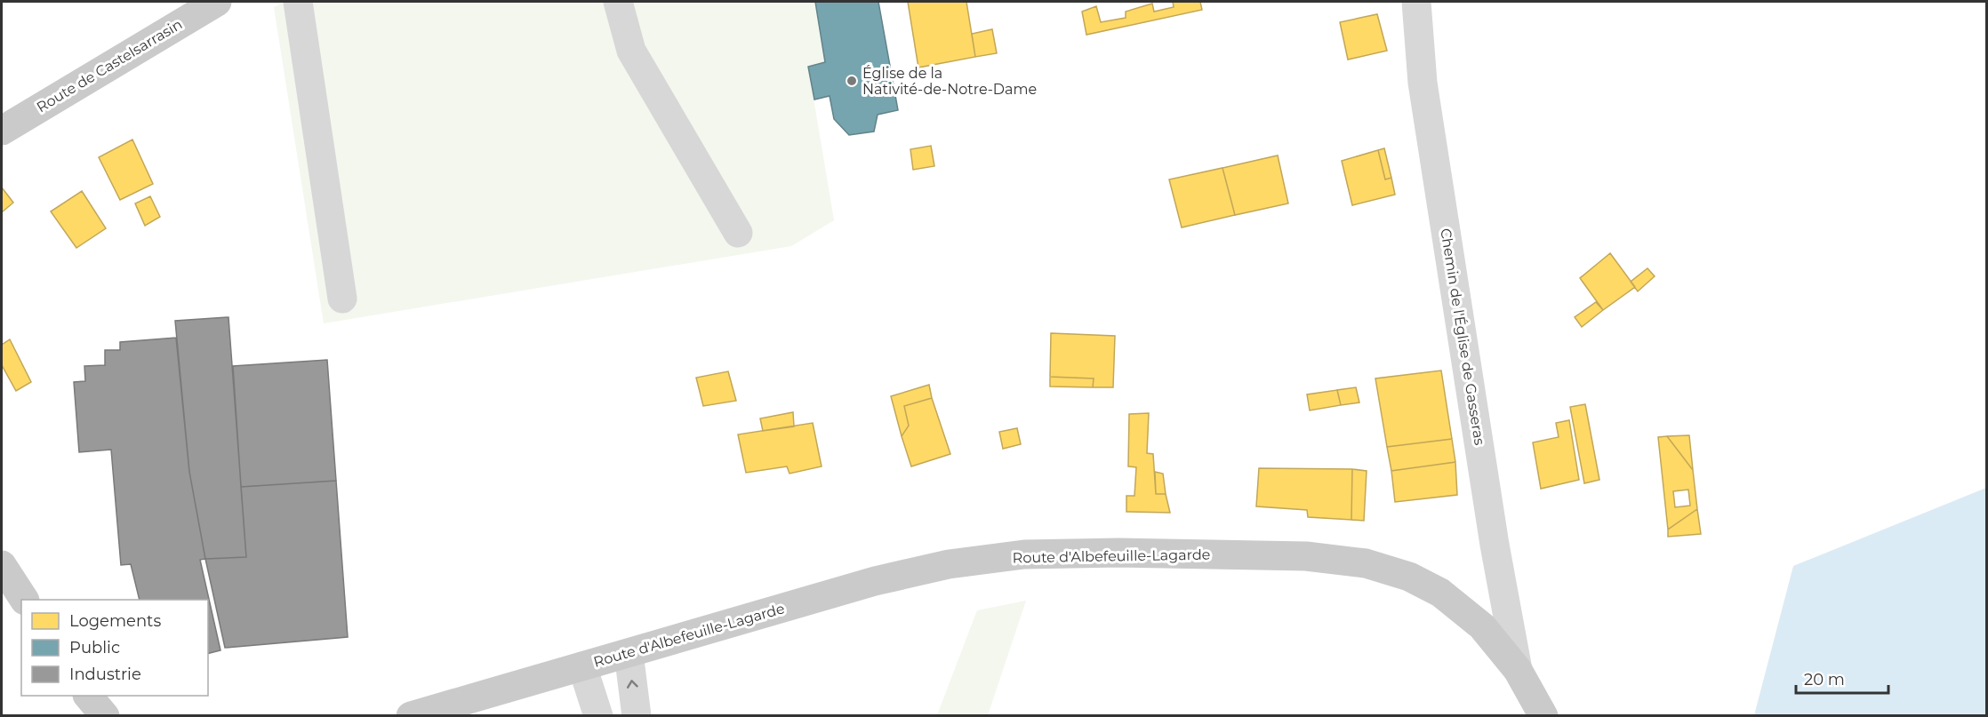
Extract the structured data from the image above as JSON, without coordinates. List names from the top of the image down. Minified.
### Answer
{"streets":{"main road":["Route de Castelsarrasin","Route d'Albefeuille-Lagarde"],"street":["Chemin de l'Église de Gasseras"]},"crossings":[["Chemin de l'Église de Gasseras","Route d'Albefeuille-Lagarde"]],"places":["Église de la Nativité-de-Notre-Dame"],"legend":["Logements","Public","Industrie"],"scale_bar":"20 m"}
